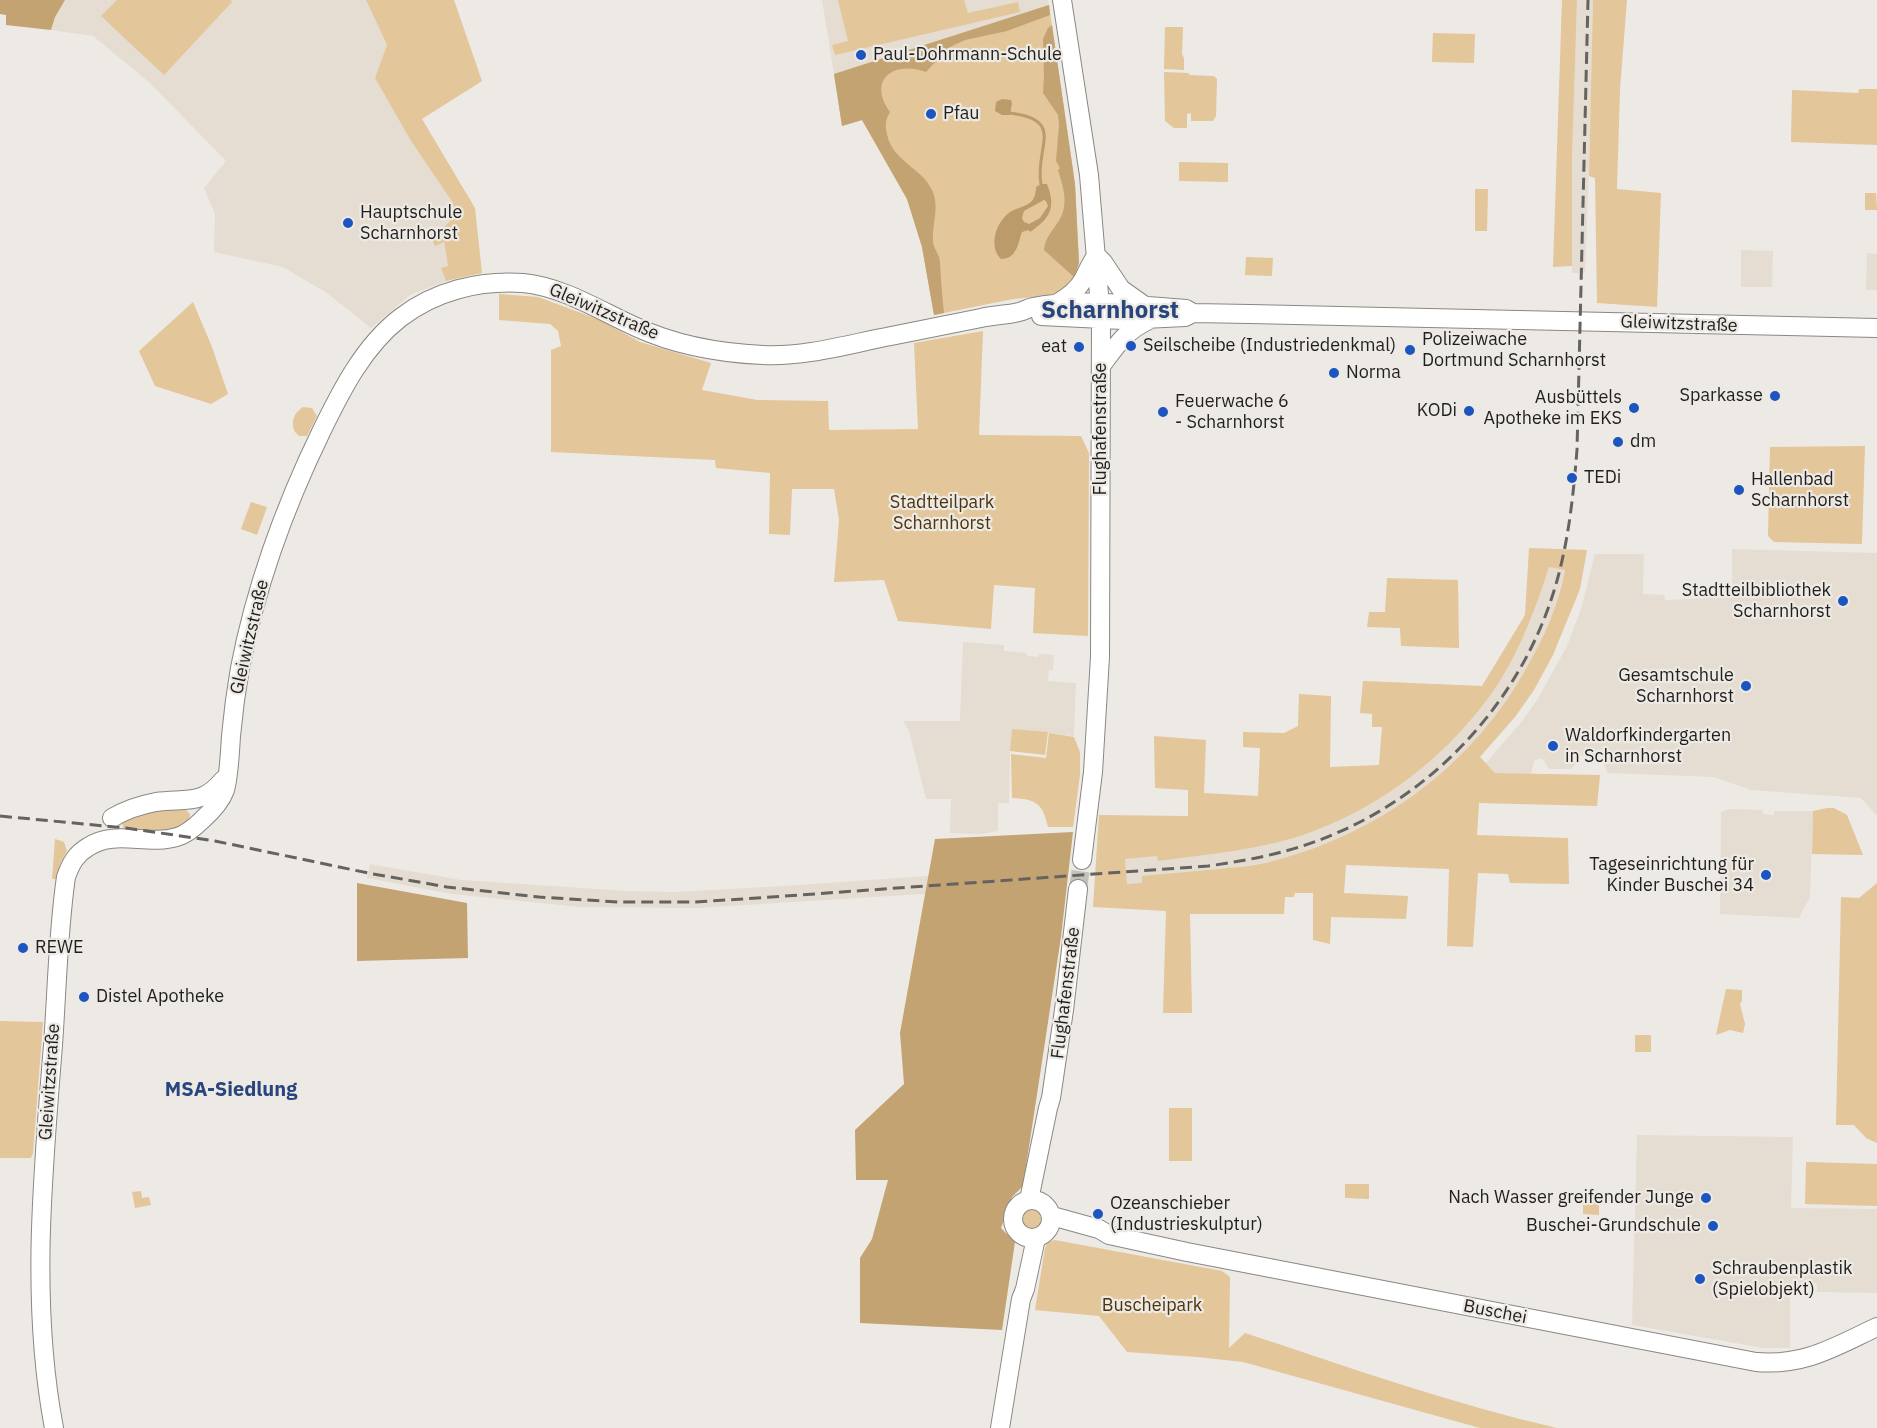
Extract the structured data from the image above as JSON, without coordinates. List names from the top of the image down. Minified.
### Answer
{"streets":{"street":["Gleiwitzstraße","Flughafenstraße","Buschei"]},"crossings":[["Gleiwitzstraße","Flughafenstraße"],["Flughafenstraße","Buschei"]],"districts":["Scharnhorst","MSA-Siedlung"],"parks":["Stadtteilpark Scharnhorst","Buscheipark"],"places":["Paul-Dohrmann-Schule","Pfau","Hauptschule Scharnhorst","Seilscheibe (Industriedenkmal)","eat","Polizeiwache Dortmund Scharnhorst","Norma","Sparkasse","Ausbüttels Apotheke im EKS","KODi","Feuerwache 6 - Scharnhorst","dm","TEDi","Hallenbad Scharnhorst","Stadtteilbibliothek Scharnhorst","Gesamtschule Scharnhorst","Waldorfkindergarten in Scharnhorst","Tageseinrichtung für Kinder Buschei 34","REWE","Distel Apotheke","Nach Wasser greifender Junge","Ozeanschieber (Industrieskulptur)","Buschei-Grundschule","Schraubenplastik (Spielobjekt)"]}
